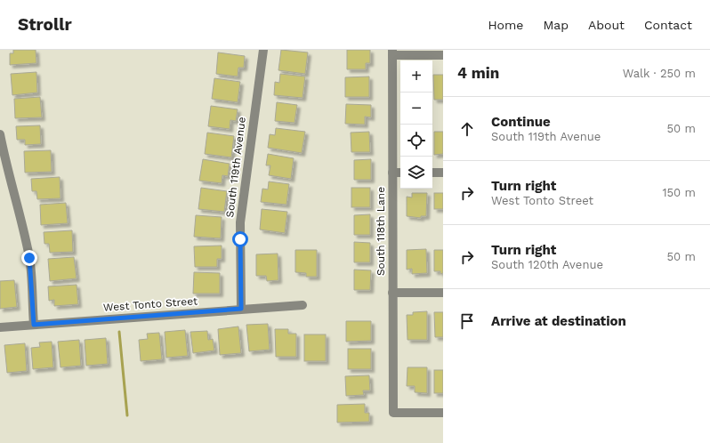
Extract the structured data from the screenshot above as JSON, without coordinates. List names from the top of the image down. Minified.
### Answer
{"streets":{"street":["South 119th Avenue","South 118th Lane","West Tonto Street"]},"crossings":[["South 119th Avenue","West Tonto Street"]],"page":{"header":"Strollr","nav":["Home","Map","About","Contact"],"heading":["4 min","Walk · 250 m"],"map_buttons":["+","−"],"list":[["Continue","South 119th Avenue","50 m"],["Turn right","West Tonto Street","150 m"],["Turn right","South 120th Avenue","50 m"],"Arrive at destination"]}}
